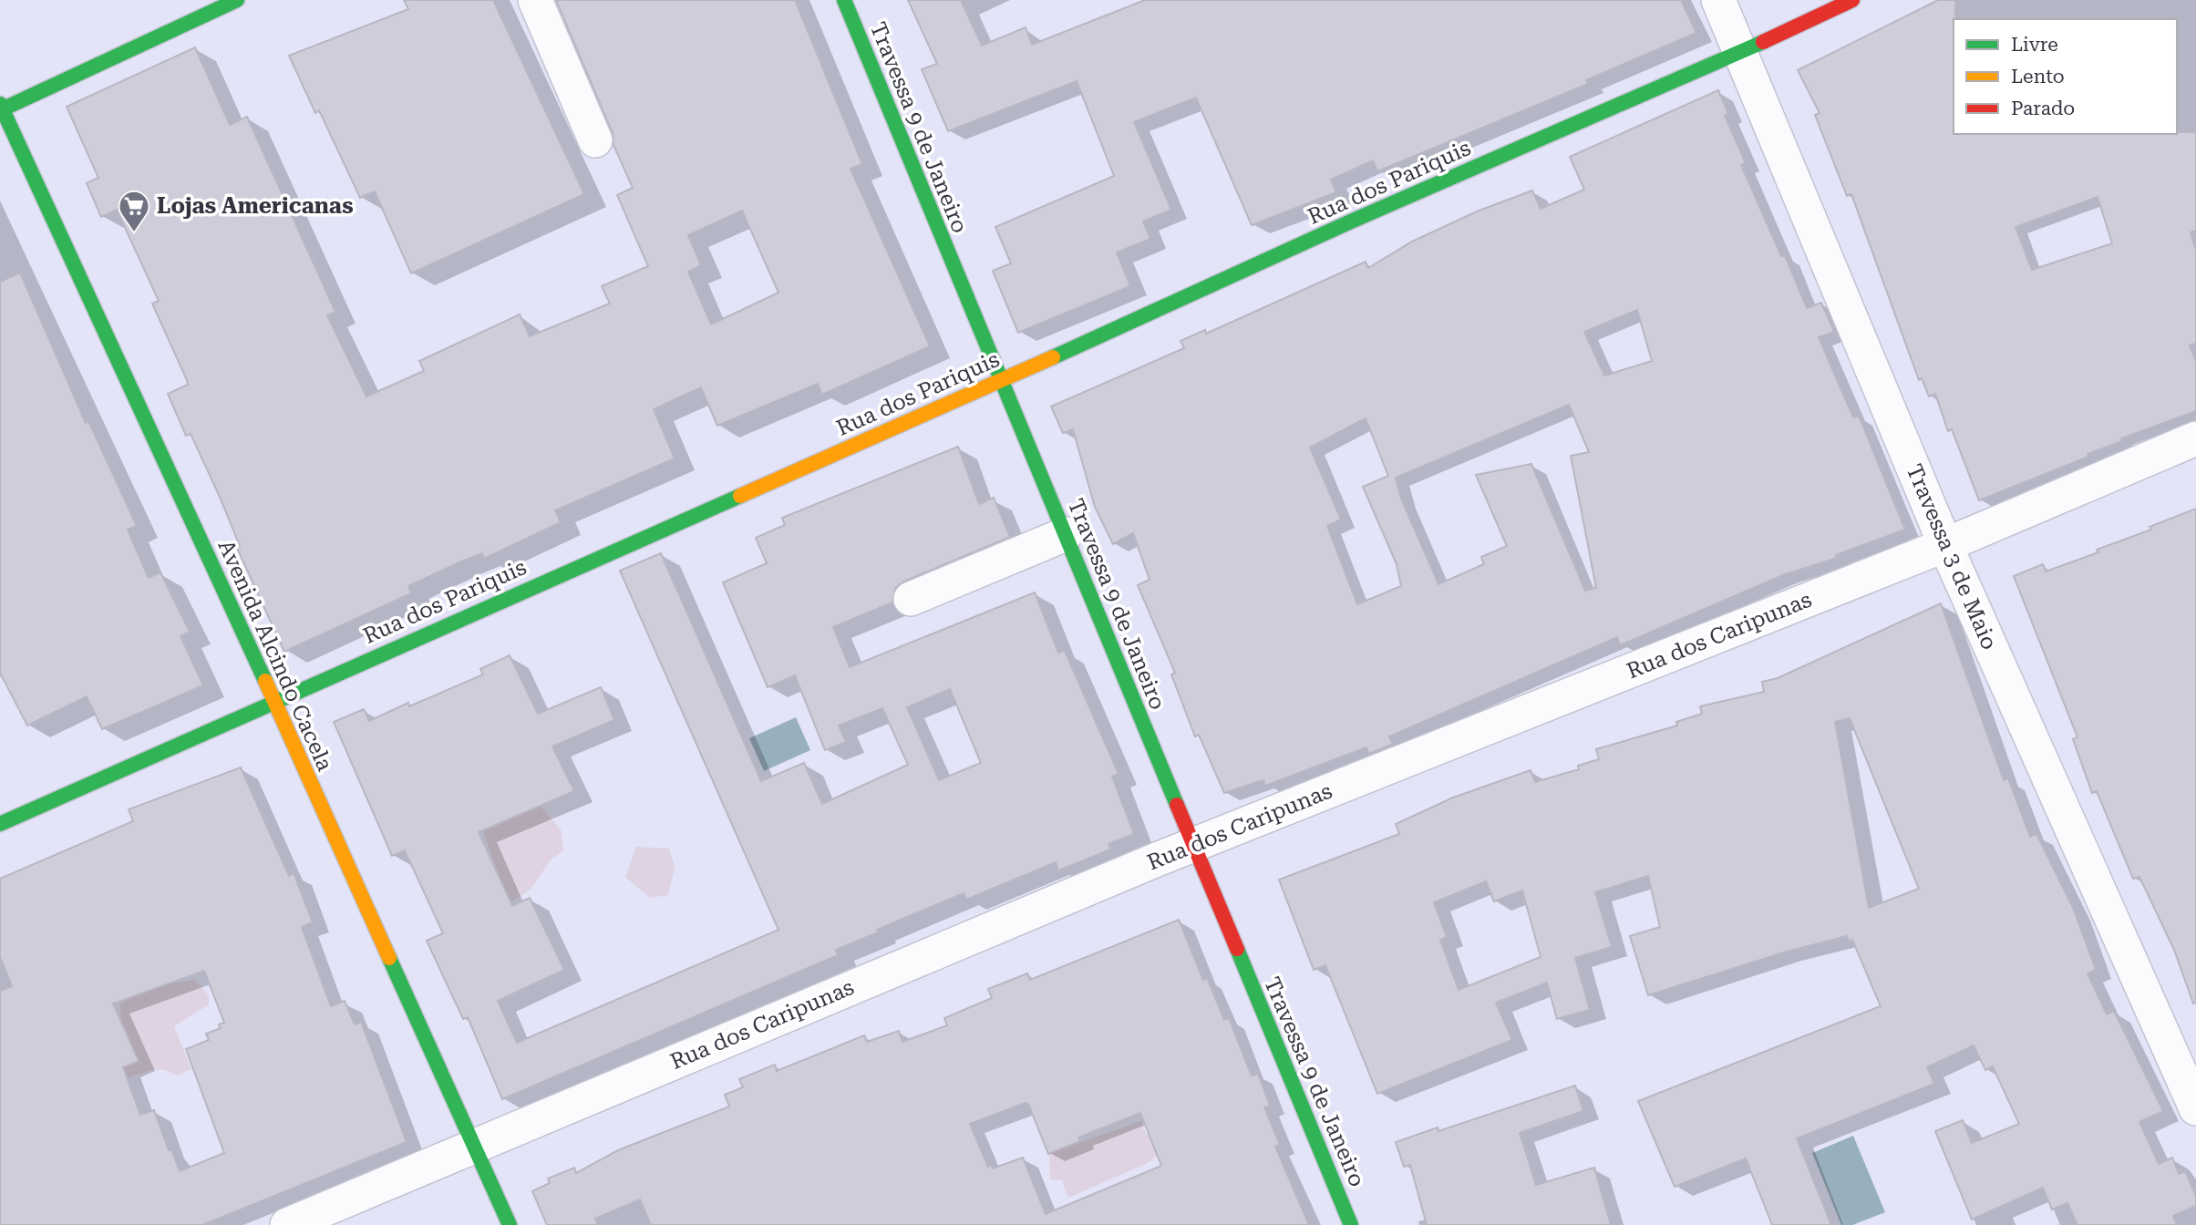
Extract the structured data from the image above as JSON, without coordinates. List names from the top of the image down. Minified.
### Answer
{"streets":{"main road":["Travessa 9 de Janeiro","Rua dos Pariquis","Avenida Alcindo Cacela"],"street":["Travessa 3 de Maio","Rua dos Caripunas"]},"crossings":[["Travessa 9 de Janeiro","Rua dos Pariquis"],["Travessa 9 de Janeiro","Rua dos Caripunas"],["Rua dos Pariquis","Travessa 3 de Maio"],["Rua dos Pariquis","Avenida Alcindo Cacela"],["Travessa 3 de Maio","Rua dos Caripunas"],["Rua dos Caripunas","Avenida Alcindo Cacela"]],"places":{"supermarket":["Lojas Americanas"]},"legend":["Livre","Lento","Parado"]}
